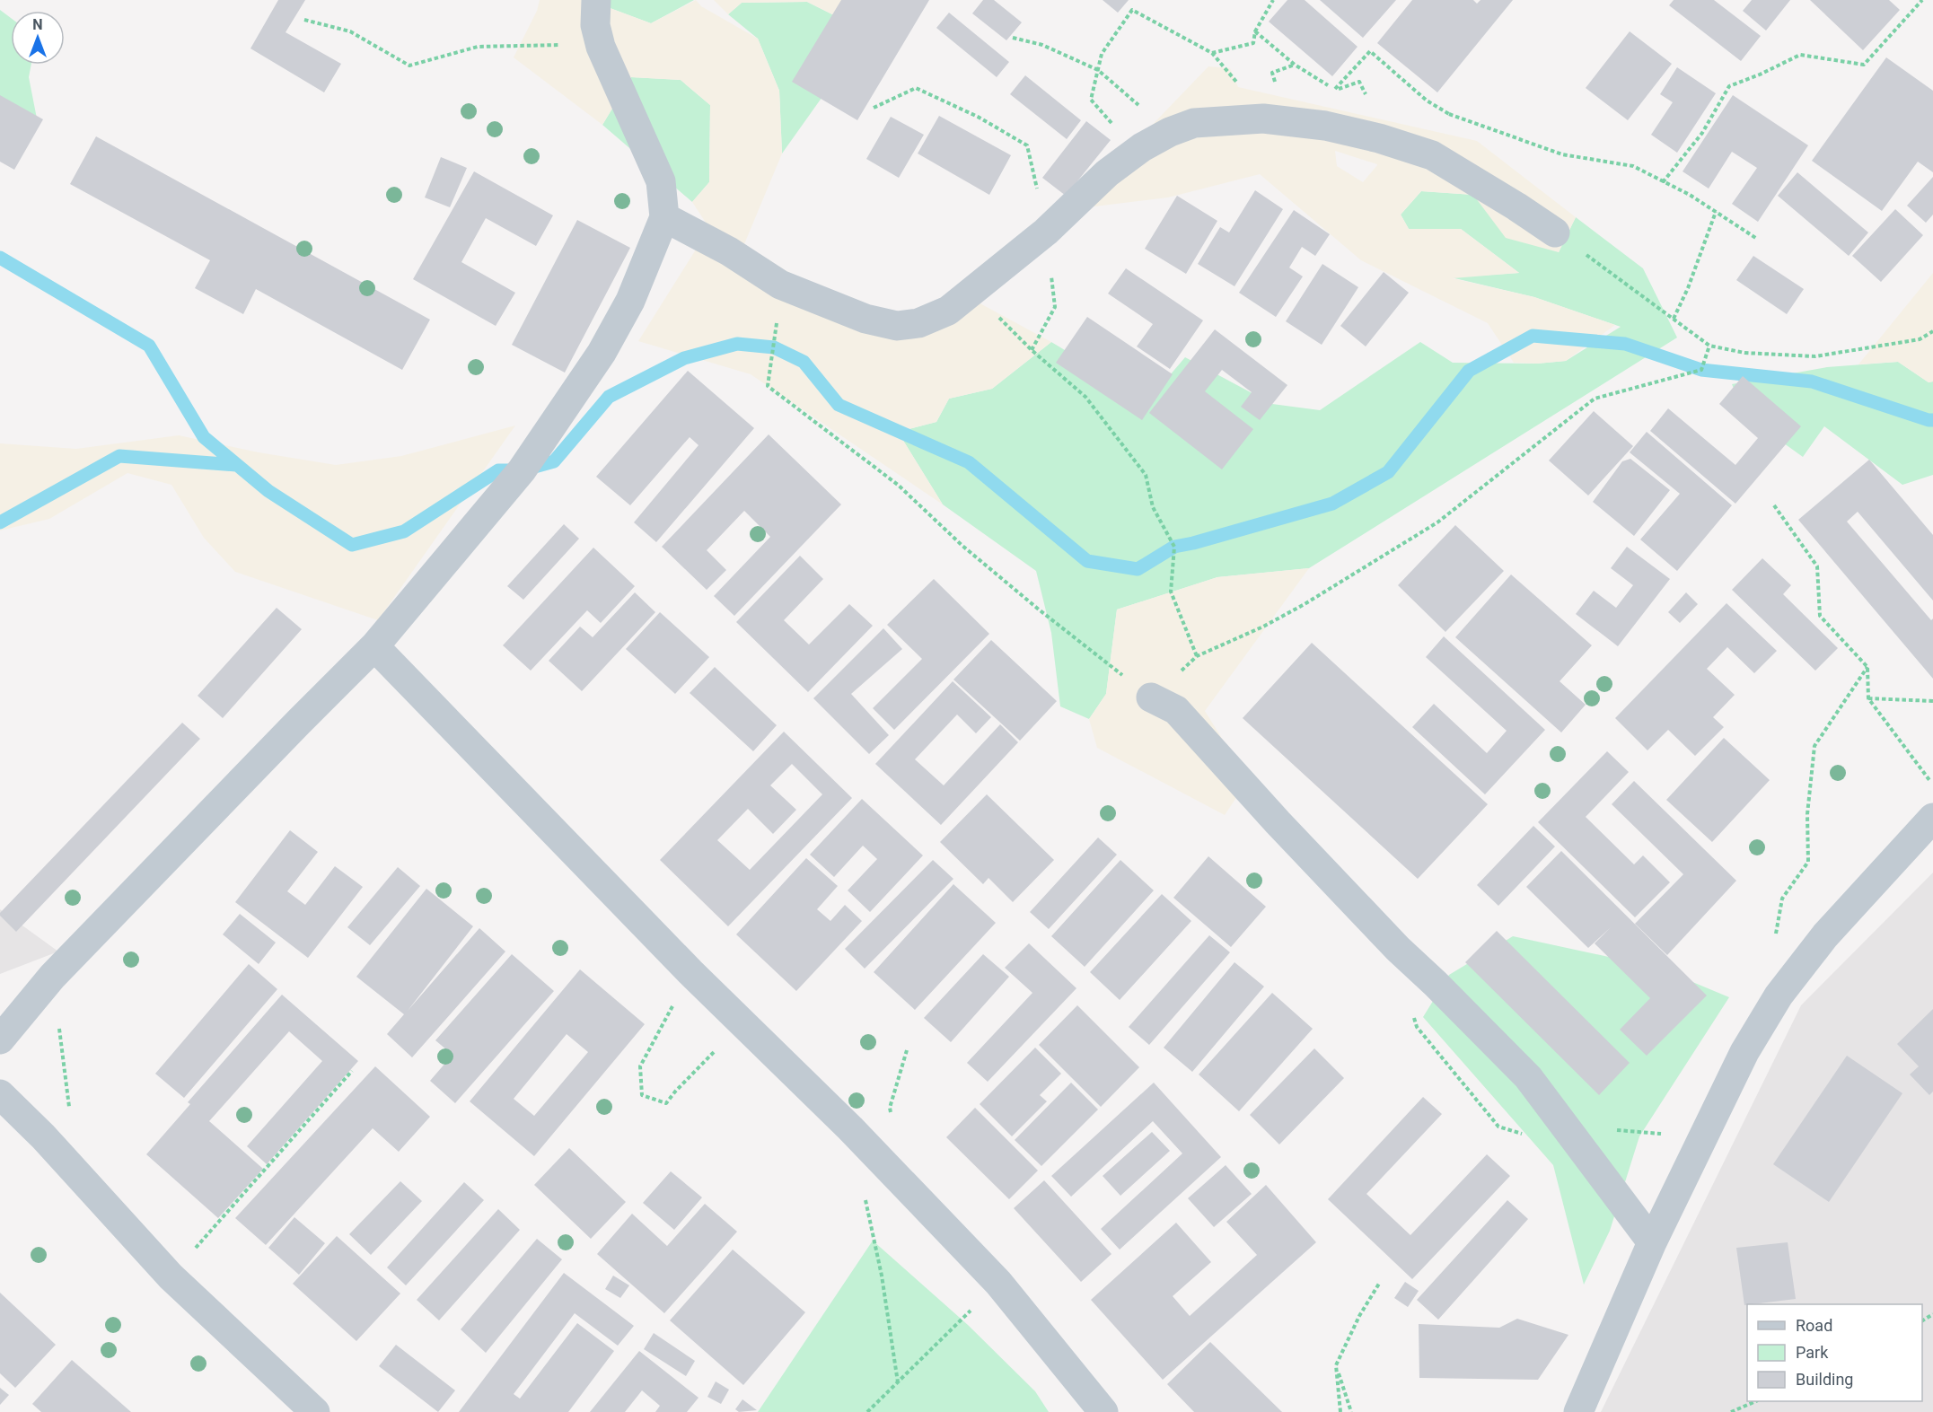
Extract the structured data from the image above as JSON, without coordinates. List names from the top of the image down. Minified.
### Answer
{"legend":["Road","Park","Building"],"north":"top"}
